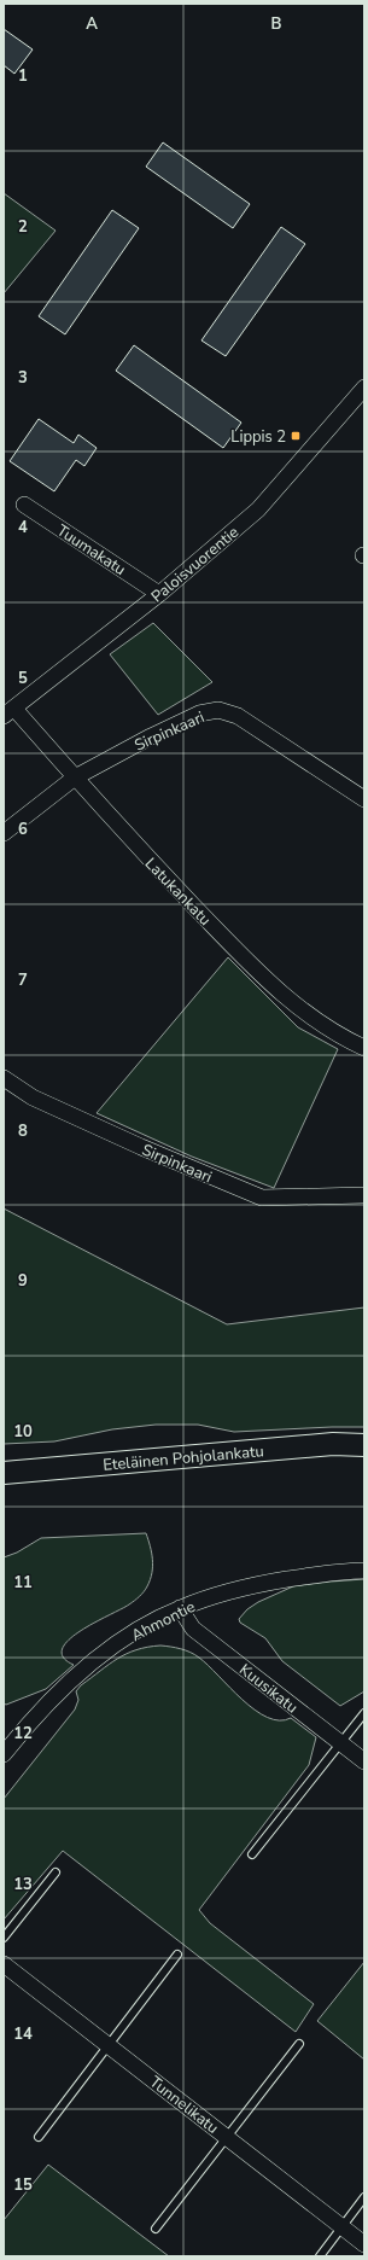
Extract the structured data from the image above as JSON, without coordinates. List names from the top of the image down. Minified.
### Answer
{"streets":{"main road":["Eteläinen Pohjolankatu"],"street":["Tuumakatu","Paloisvuorentie","Sirpinkaari","Latukankatu","Ahmontie","Kuusikatu","Tunnelikatu"]},"crossings":[["Tuumakatu","Paloisvuorentie"],["Paloisvuorentie","Latukankatu"],["Sirpinkaari","Latukankatu"],["Ahmontie","Kuusikatu"]],"places":{"transit":["Lippis 2"]},"grid":{"columns":["A","B"],"rows":["1","2","3","4","5","6","7","8","9","10","11","12","13","14","15"]}}
